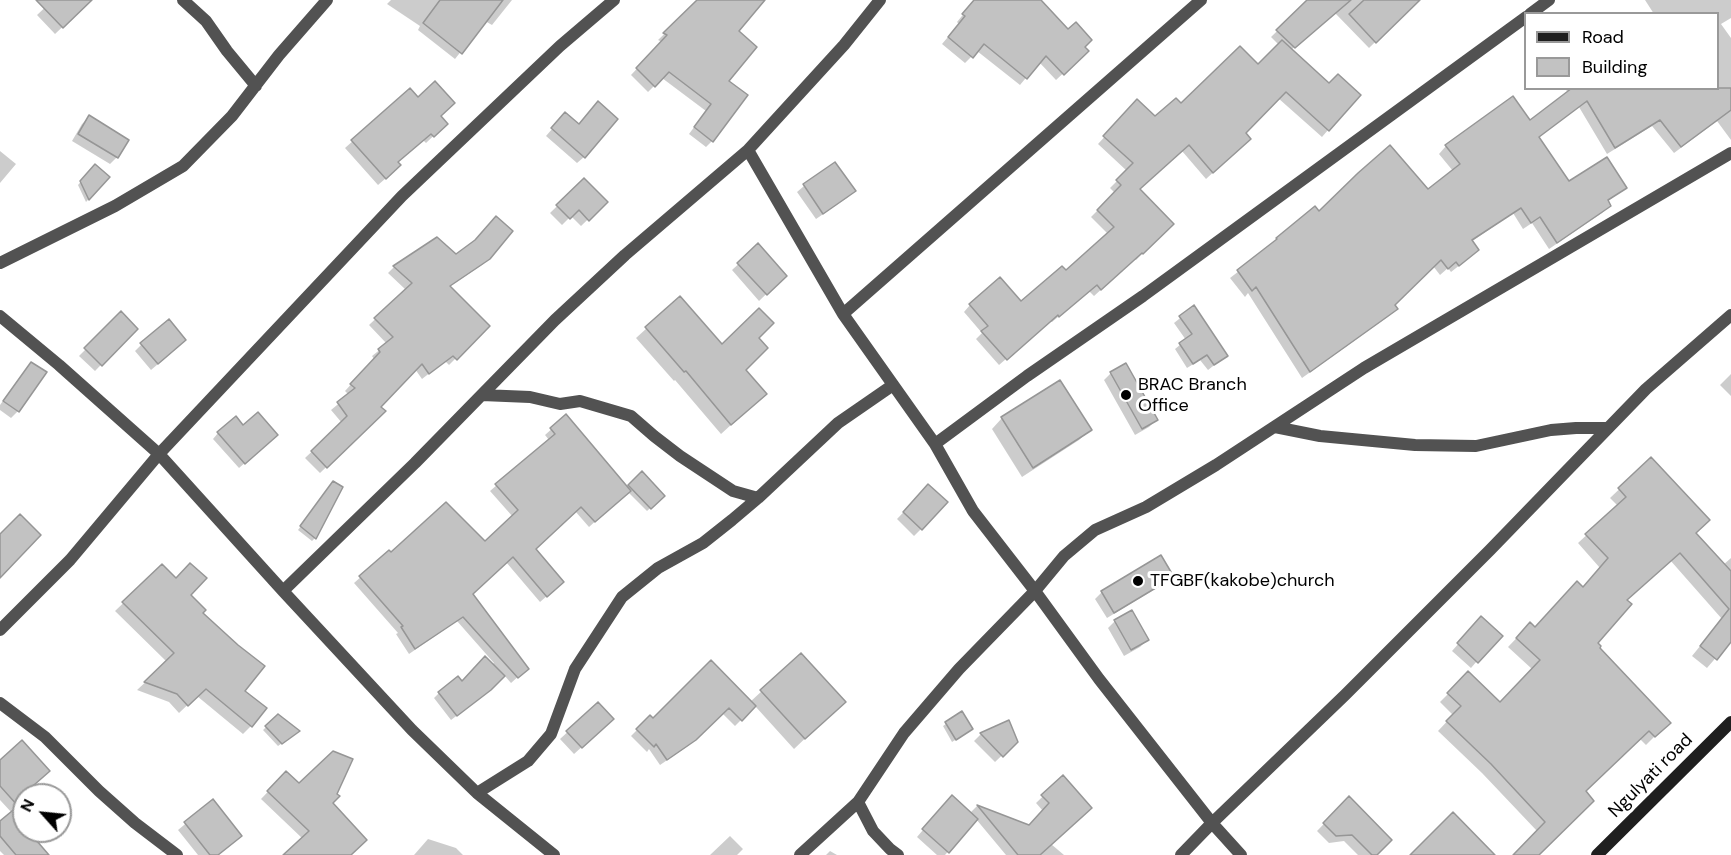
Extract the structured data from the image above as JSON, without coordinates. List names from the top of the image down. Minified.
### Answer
{"streets":{"main road":["Ngulyati road"]},"places":["BRAC Branch Office","TFGBF(kakobe)church"],"legend":["Road","Building"],"north":"top left"}
